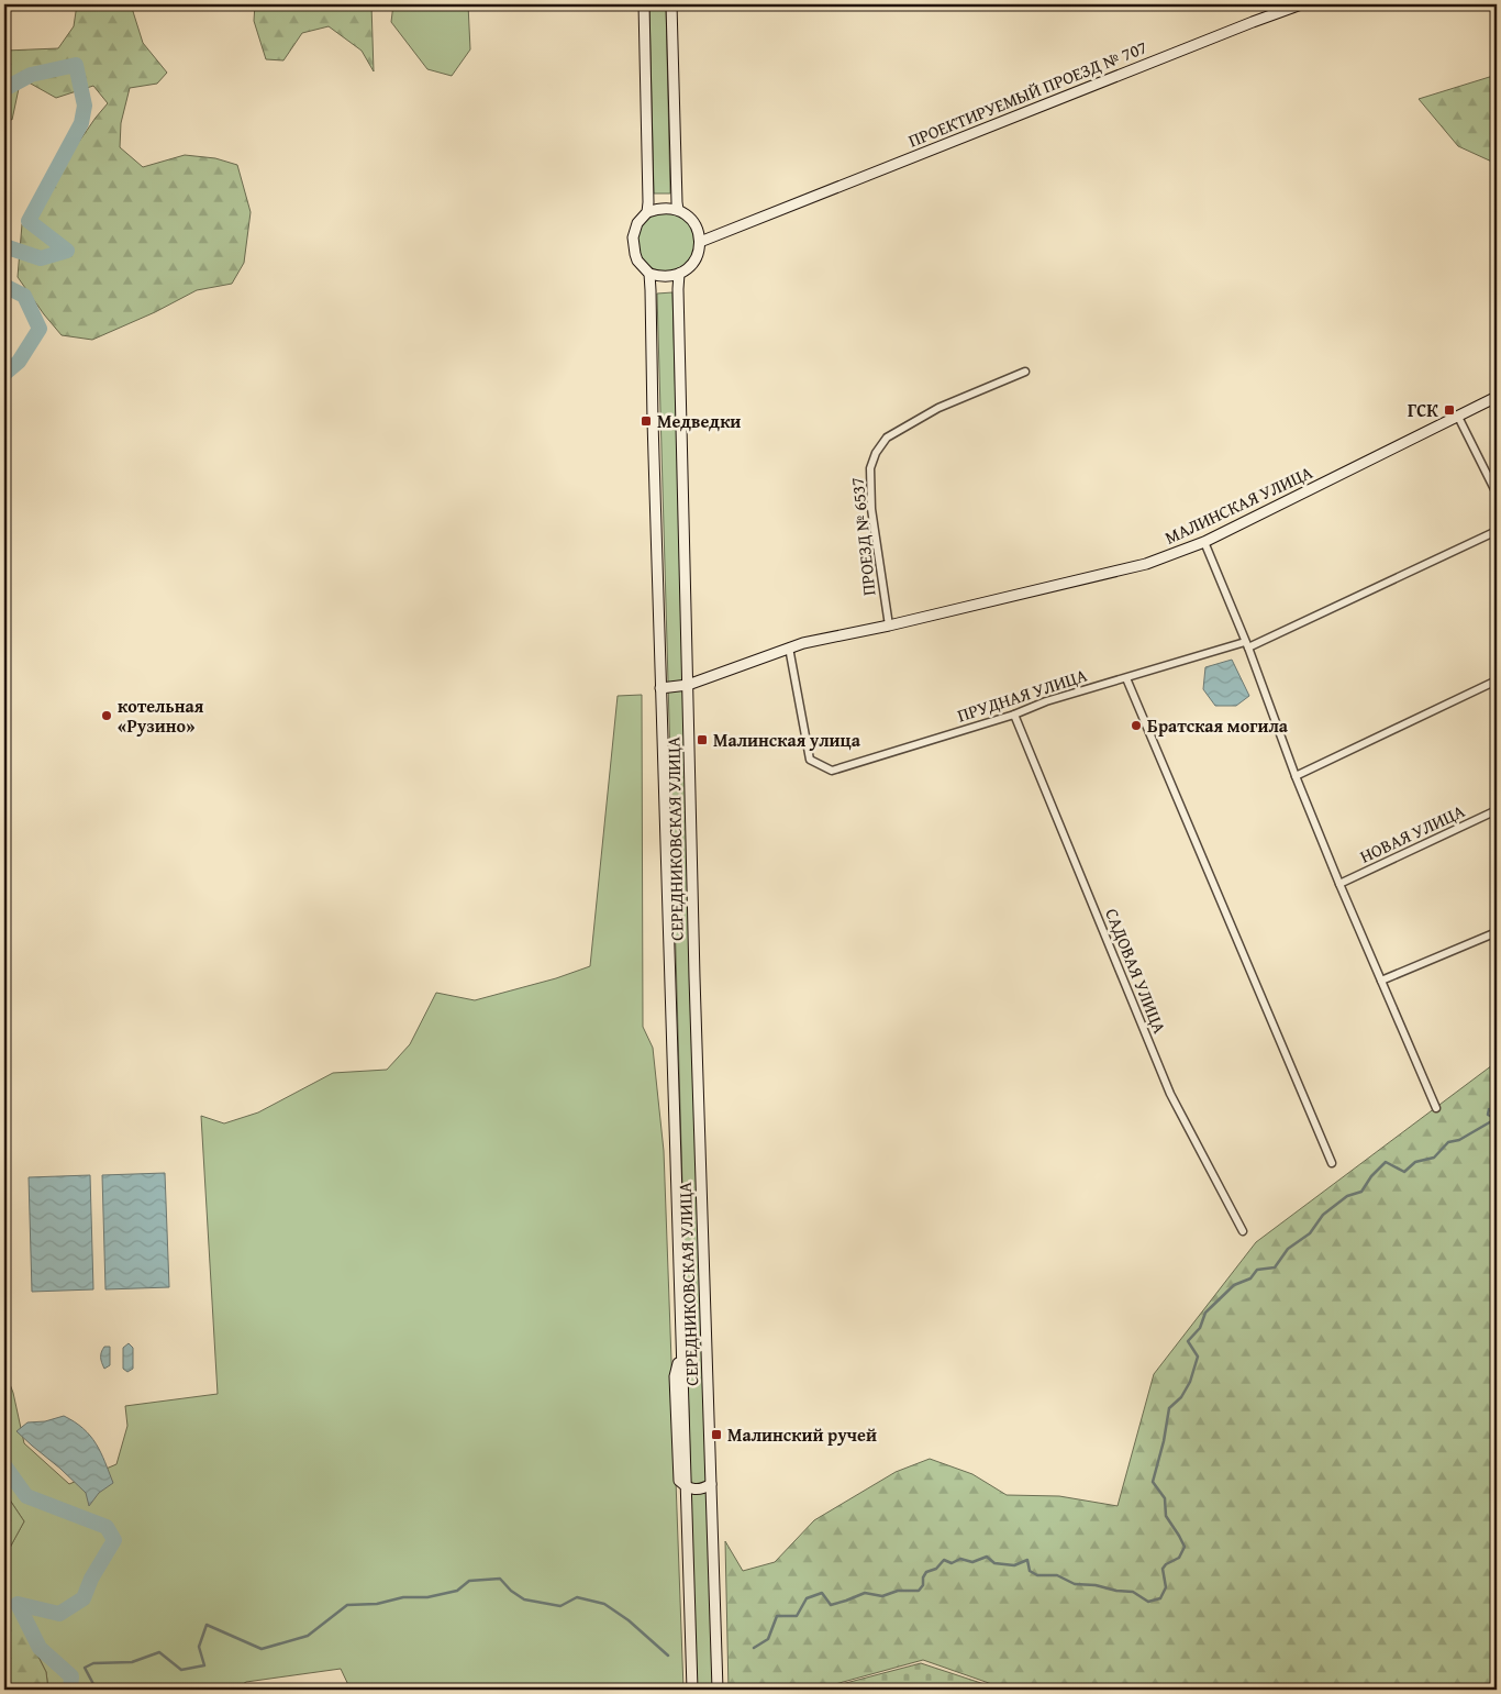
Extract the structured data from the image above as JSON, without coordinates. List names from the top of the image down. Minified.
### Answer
{"streets":{"street":["ПРОЕКТИРУЕМЫЙ ПРОЕЗД № 707","МАЛИНСКАЯ УЛИЦА","ПРОЕЗД № 6537","ПРУДНАЯ УЛИЦА","НОВАЯ УЛИЦА","СЕРЕДНИКОВСКАЯ УЛИЦА","САДОВАЯ УЛИЦА"]},"crossings":[["ПРОЕКТИРУЕМЫЙ ПРОЕЗД № 707","СЕРЕДНИКОВСКАЯ УЛИЦА"],["МАЛИНСКАЯ УЛИЦА","ПРОЕЗД № 6537"],["МАЛИНСКАЯ УЛИЦА","ПРУДНАЯ УЛИЦА"],["МАЛИНСКАЯ УЛИЦА","СЕРЕДНИКОВСКАЯ УЛИЦА"],["ПРУДНАЯ УЛИЦА","САДОВАЯ УЛИЦА"]],"places":{"transit":["ГСК","Медведки","Малинская улица","Малинский ручей"],"other":["котельная «Рузино»","Братская могила"]}}
